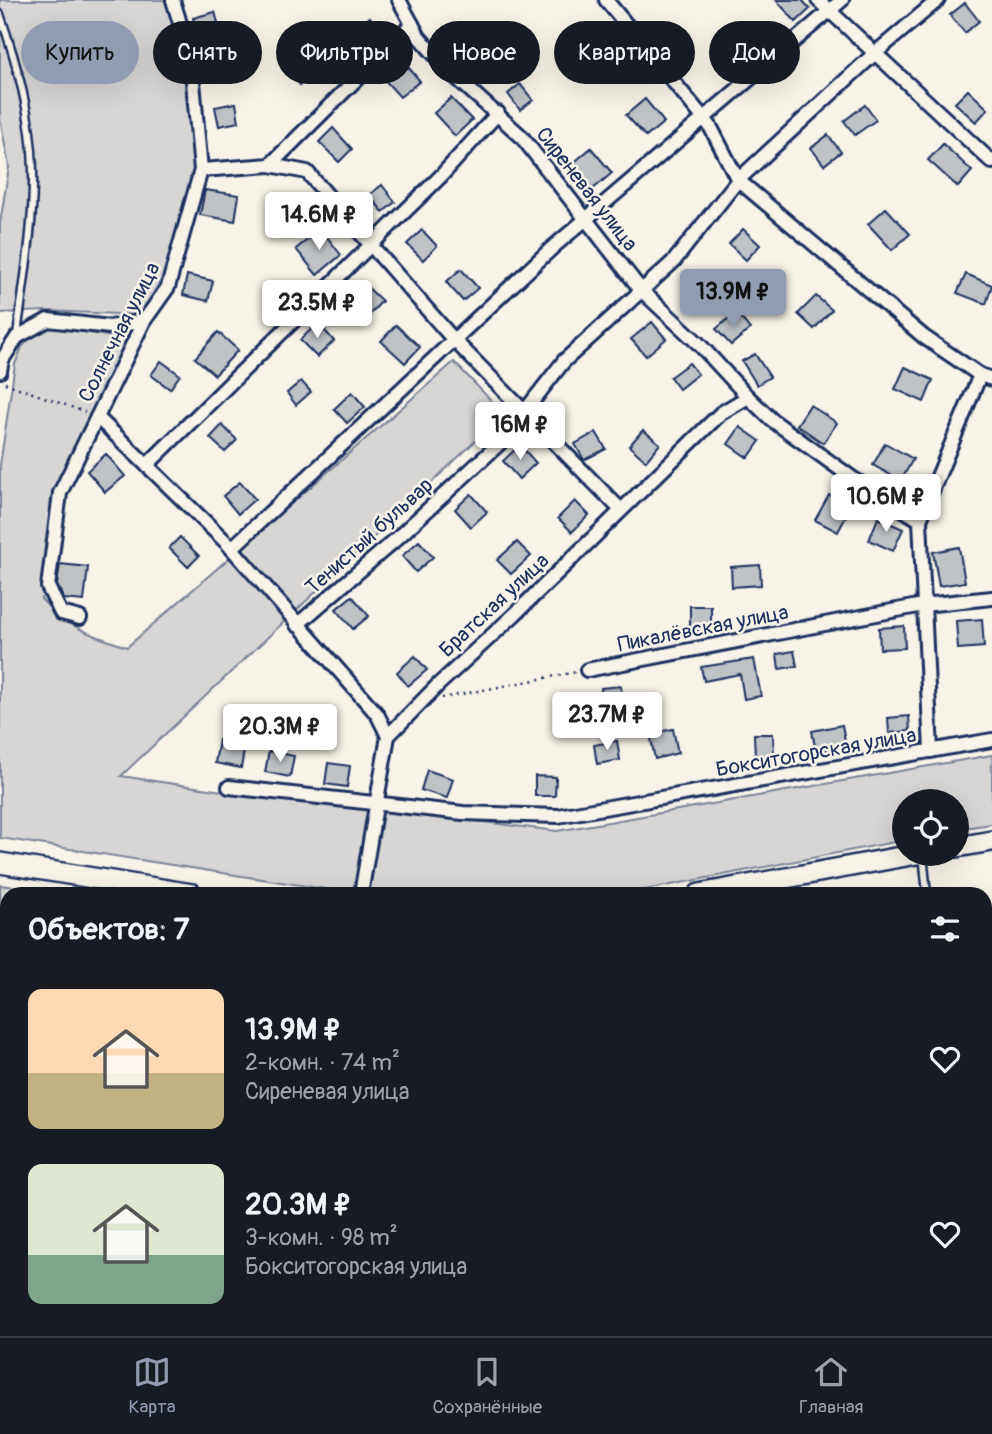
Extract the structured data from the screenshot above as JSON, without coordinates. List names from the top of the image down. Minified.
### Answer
{"streets":{"street":["Сиреневая улица","Солнечная улица","Тенистый бульвар","Братская улица","Пикалёвская улица","Бокситогорская улица"]},"crossings":[["Сиреневая улица","Тенистый бульвар"],["Сиреневая улица","Братская улица"]],"page":{"chip":["Купить","Снять","Фильтры","Новое","Квартира","Дом"],"price":["14.6M ₽","13.9M ₽","23.5M ₽","16M ₽","10.6M ₽","23.7M ₽","20.3M ₽"],"heading":"Объектов: 7","list":[{"name":"13.9M ₽","note":"2-комн. · 74 m² · Сиреневая улица"},{"name":"20.3M ₽","note":"3-комн. · 98 m² · Бокситогорская улица"}],"tabs":["Карта","Сохранённые","Главная"]}}
